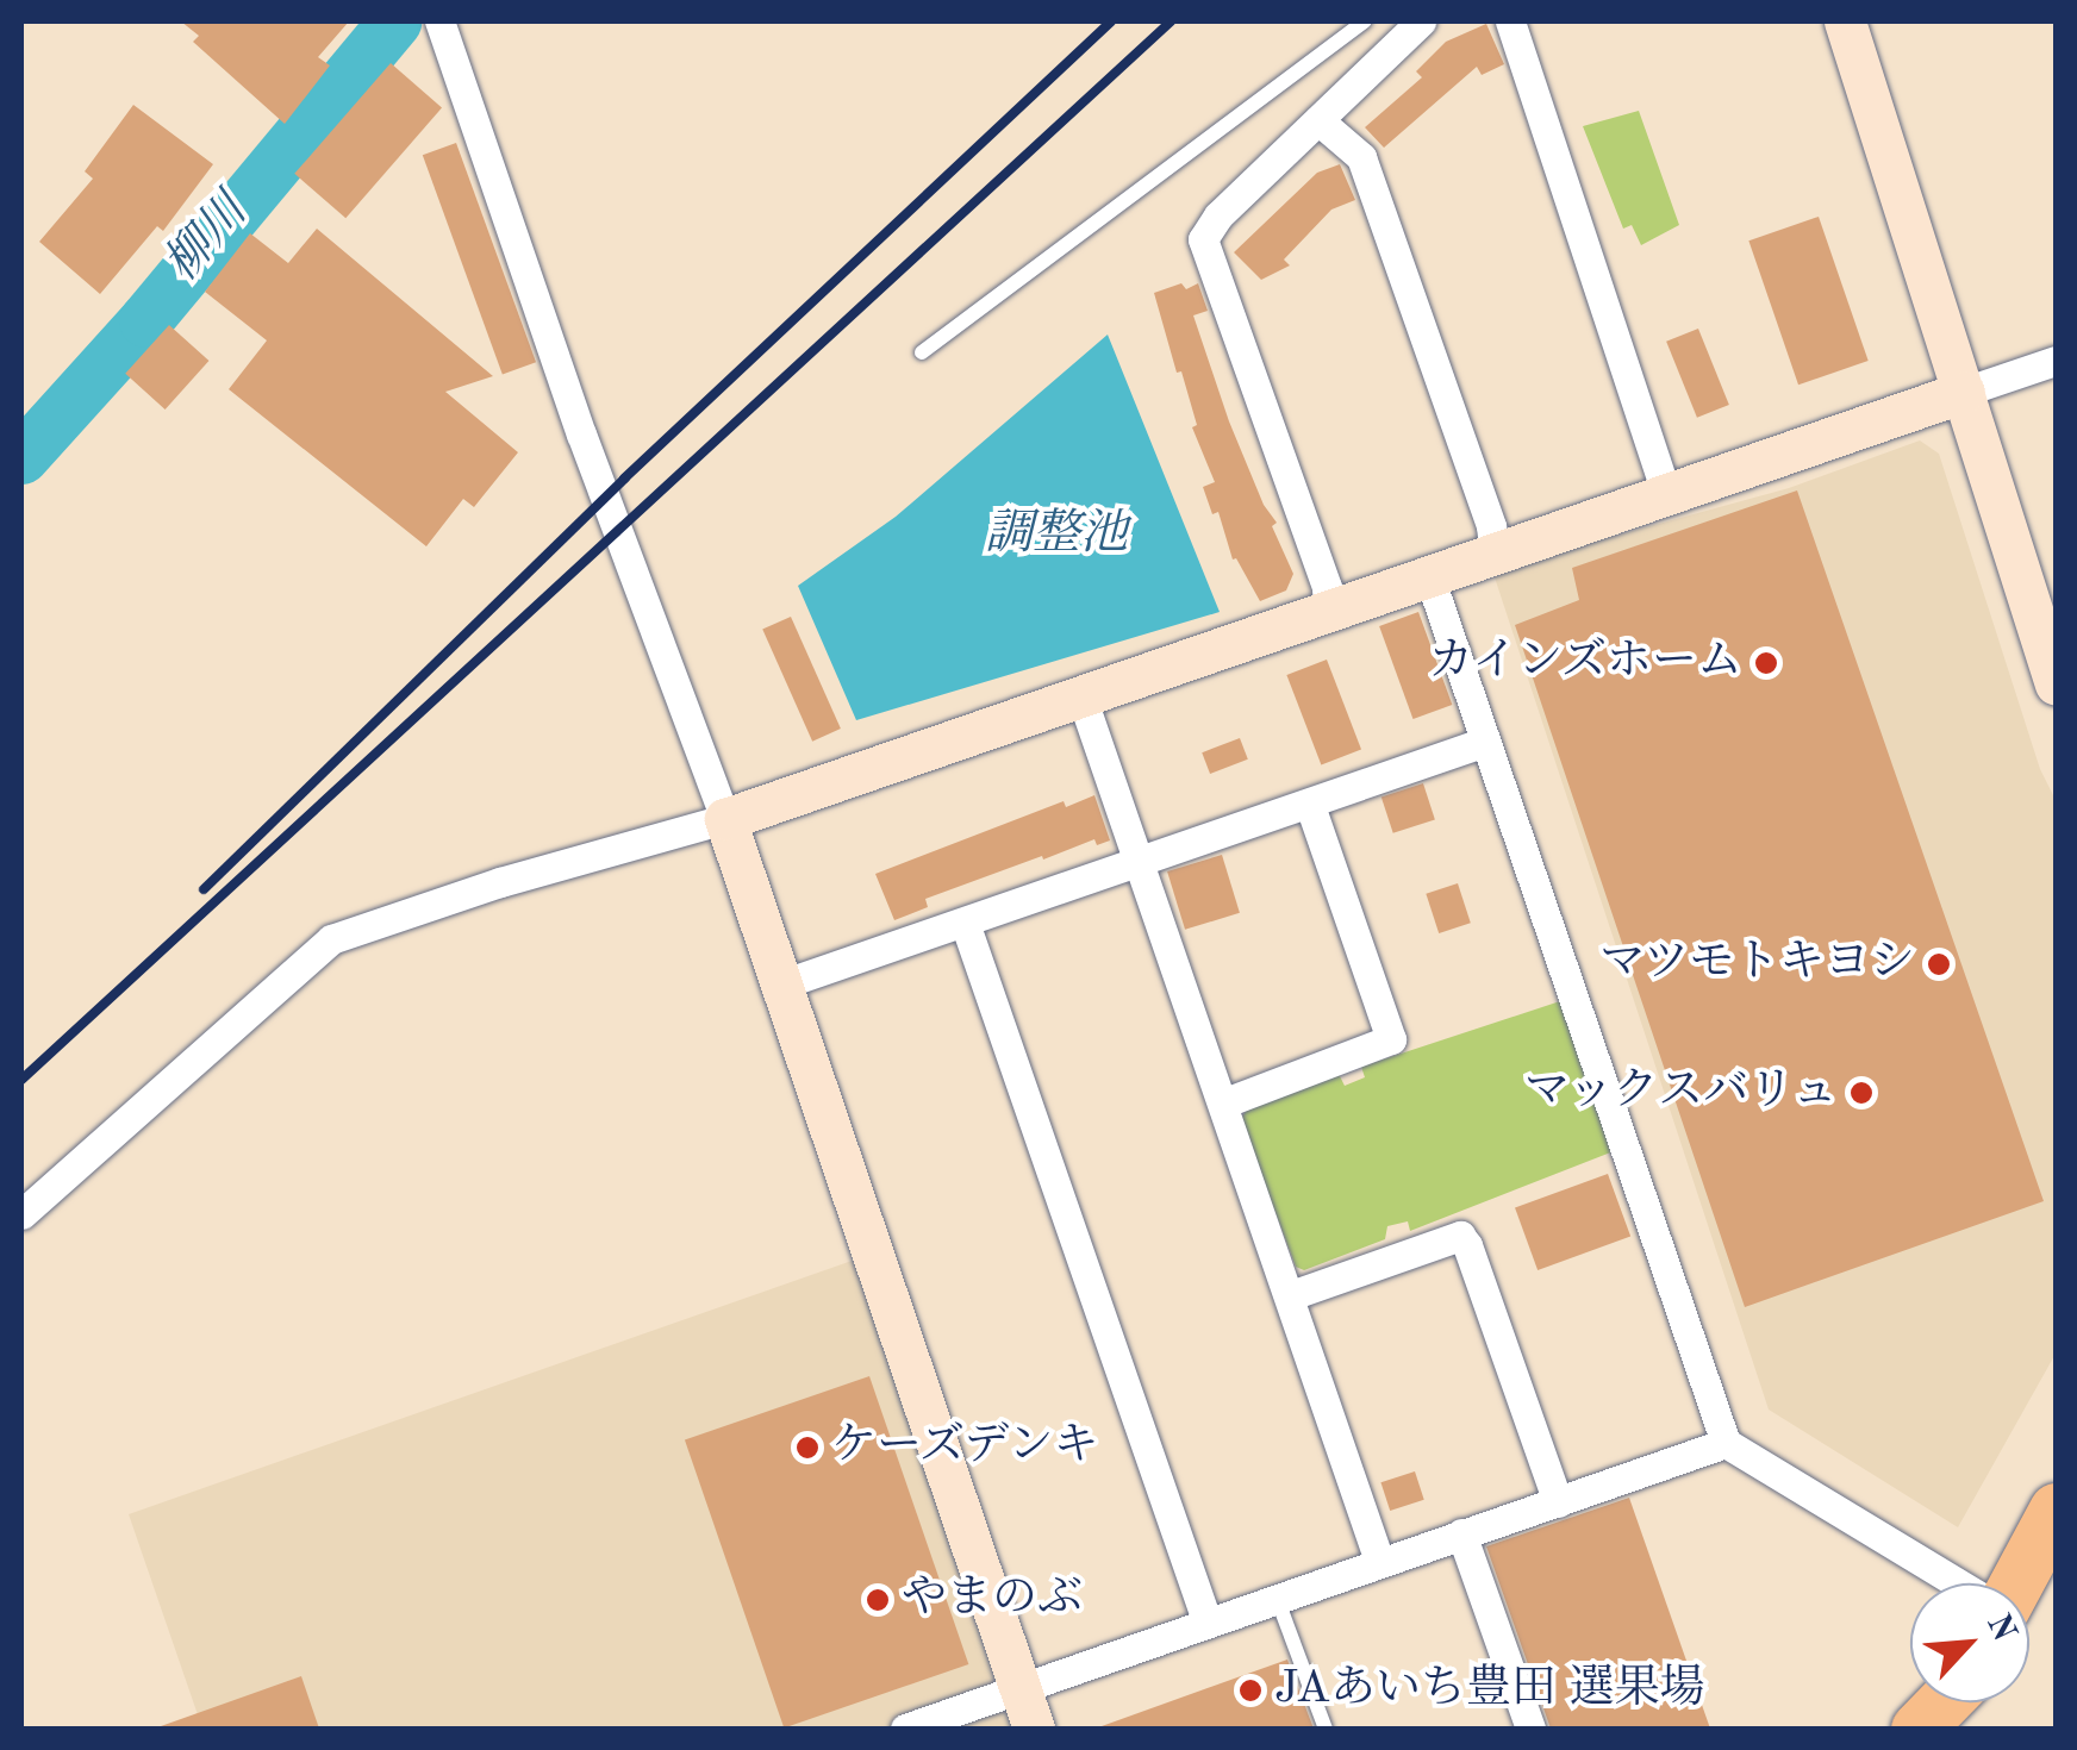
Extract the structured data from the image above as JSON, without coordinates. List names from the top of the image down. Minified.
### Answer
{"water":["柳川","調整池"],"places":["カインズホーム","マツモトキヨシ","マックスバリュ","ケーズデンキ","やまのぶ","JAあいち豊田 選果場"],"north":"top right"}
